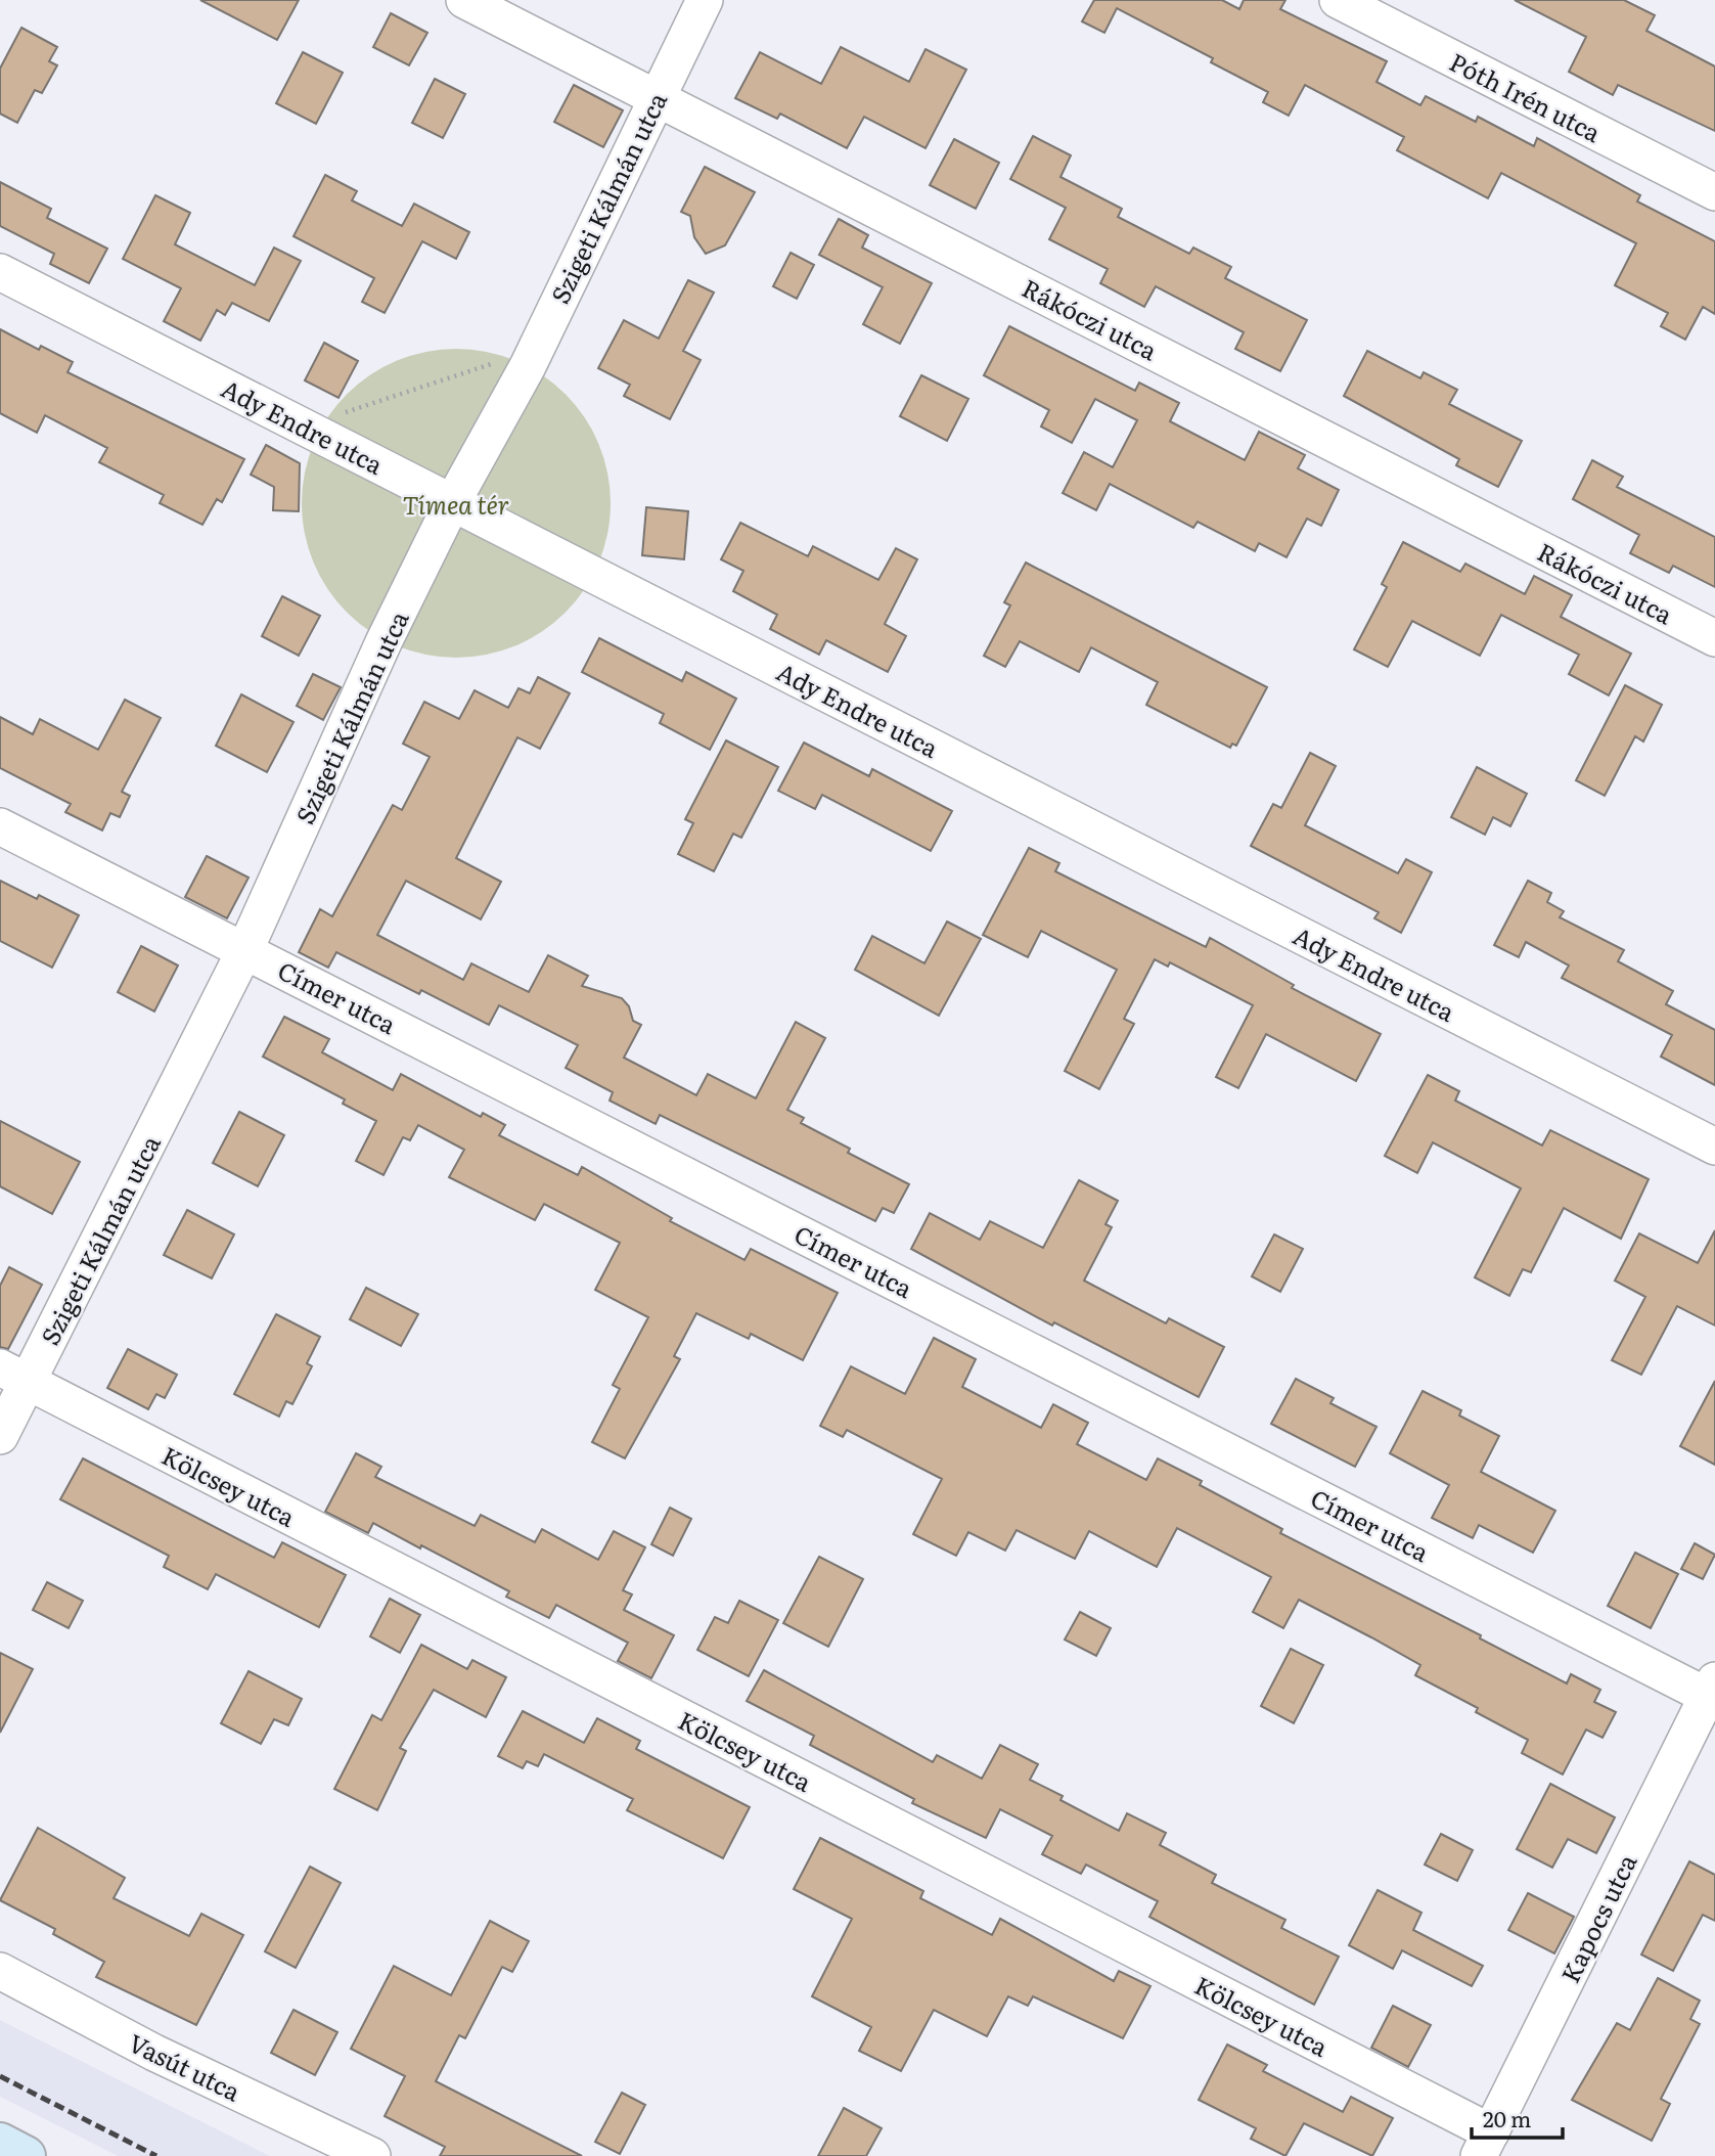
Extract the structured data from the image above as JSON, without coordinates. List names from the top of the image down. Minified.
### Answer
{"streets":{"street":["Póth Irén utca","Szigeti Kálmán utca","Rákóczi utca","Ady Endre utca","Címer utca","Kölcsey utca","Kapocs utca","Vasút utca"]},"crossings":[["Szigeti Kálmán utca","Rákóczi utca"],["Szigeti Kálmán utca","Ady Endre utca"],["Szigeti Kálmán utca","Címer utca"],["Szigeti Kálmán utca","Kölcsey utca"],["Címer utca","Kapocs utca"],["Kölcsey utca","Kapocs utca"]],"parks":["Tímea tér"],"scale_bar":"20 m"}
